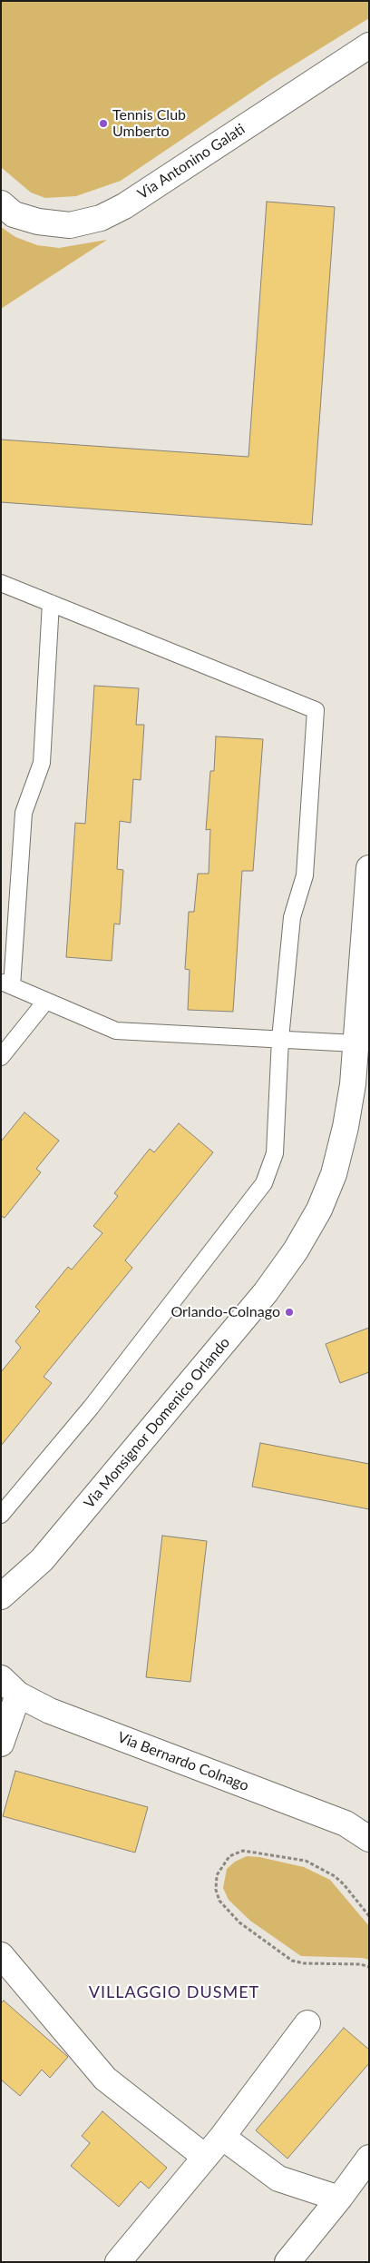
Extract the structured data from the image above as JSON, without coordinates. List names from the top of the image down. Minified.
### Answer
{"streets":{"street":["Via Antonino Galati","Via Monsignor Domenico Orlando","Via Bernardo Colnago"]},"districts":["VILLAGGIO DUSMET"],"places":["Tennis Club Umberto","Orlando-Colnago"]}
